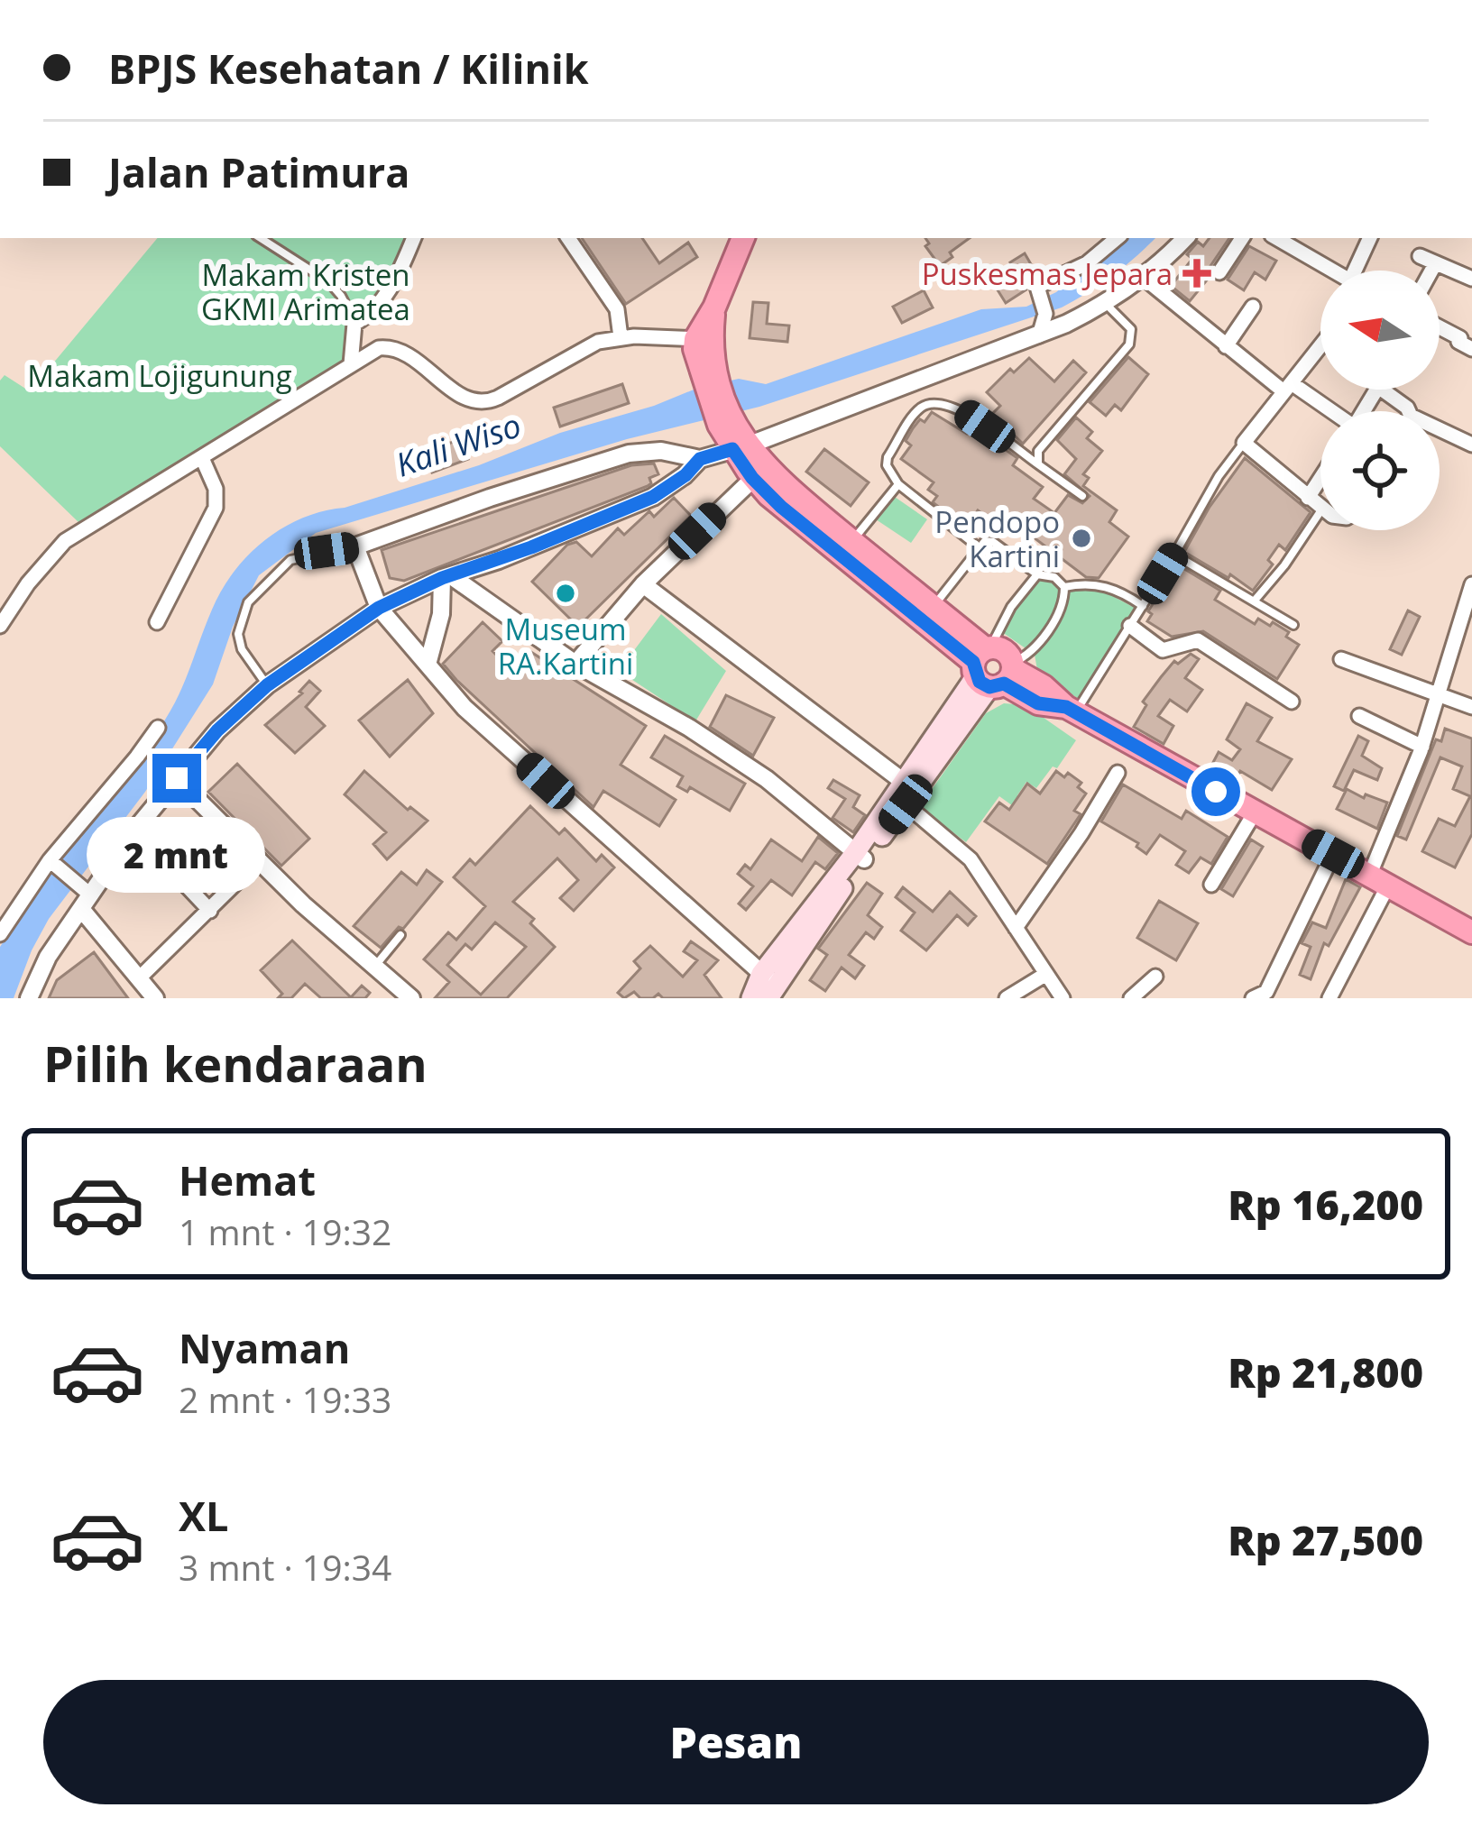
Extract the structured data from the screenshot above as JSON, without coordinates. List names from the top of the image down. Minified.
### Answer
{"water":["Kali Wiso"],"parks":["Makam Kristen GKMI Arimatea","Makam Lojigunung"],"places":{"health":["Puskesmas Jepara"],"other":["Pendopo Kartini","Museum RA.Kartini"]},"north":"left","page":{"banner":["BPJS Kesehatan / Kilinik","Jalan Patimura"],"bubble":"2 mnt","heading":"Pilih kendaraan","list":[{"name":"Hemat","note":"1 mnt · 19:32","value":"Rp 16,200"},{"name":"Nyaman","note":"2 mnt · 19:33","value":"Rp 21,800"},{"name":"XL","note":"3 mnt · 19:34","value":"Rp 27,500"}],"buttons":"Pesan"}}
